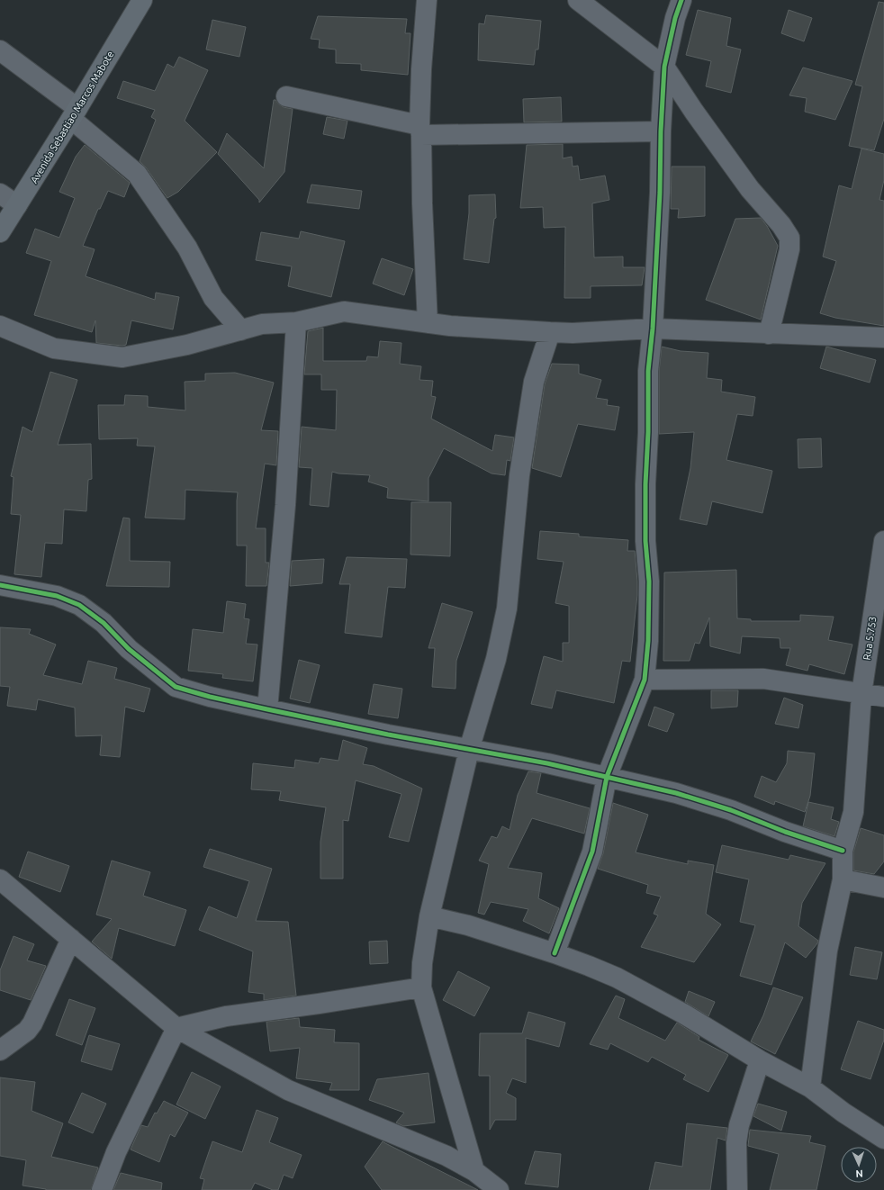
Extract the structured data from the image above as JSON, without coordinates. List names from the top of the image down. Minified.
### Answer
{"streets":{"main road":["Avenida Sebastiao Marcos Mabote"],"street":["Rua 5.753"]},"north":"bottom"}
